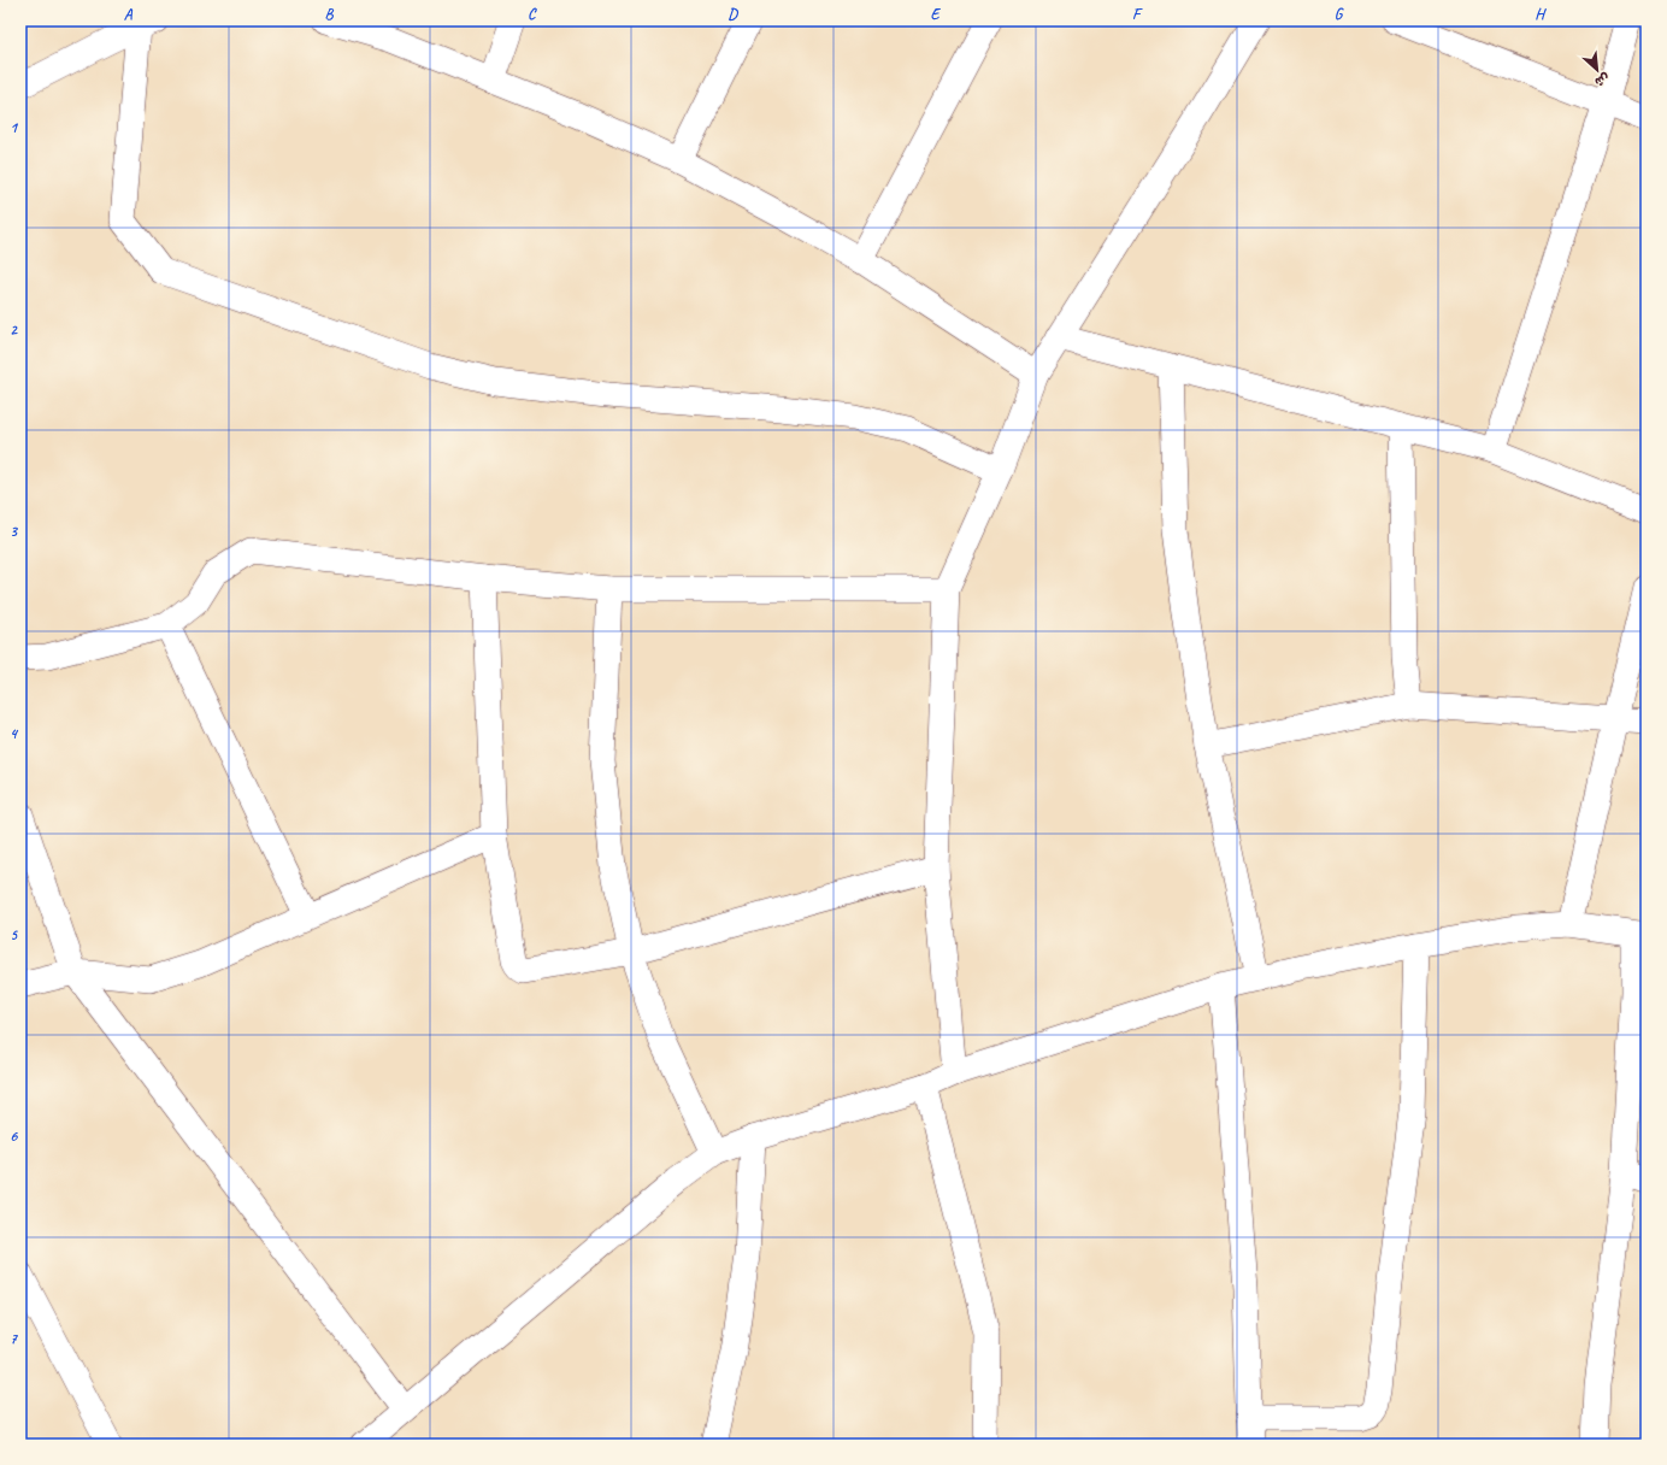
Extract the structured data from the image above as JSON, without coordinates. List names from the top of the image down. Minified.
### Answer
{"north":"bottom right","grid":{"columns":["A","B","C","D","E","F","G","H"],"rows":["1","2","3","4","5","6","7"]}}
